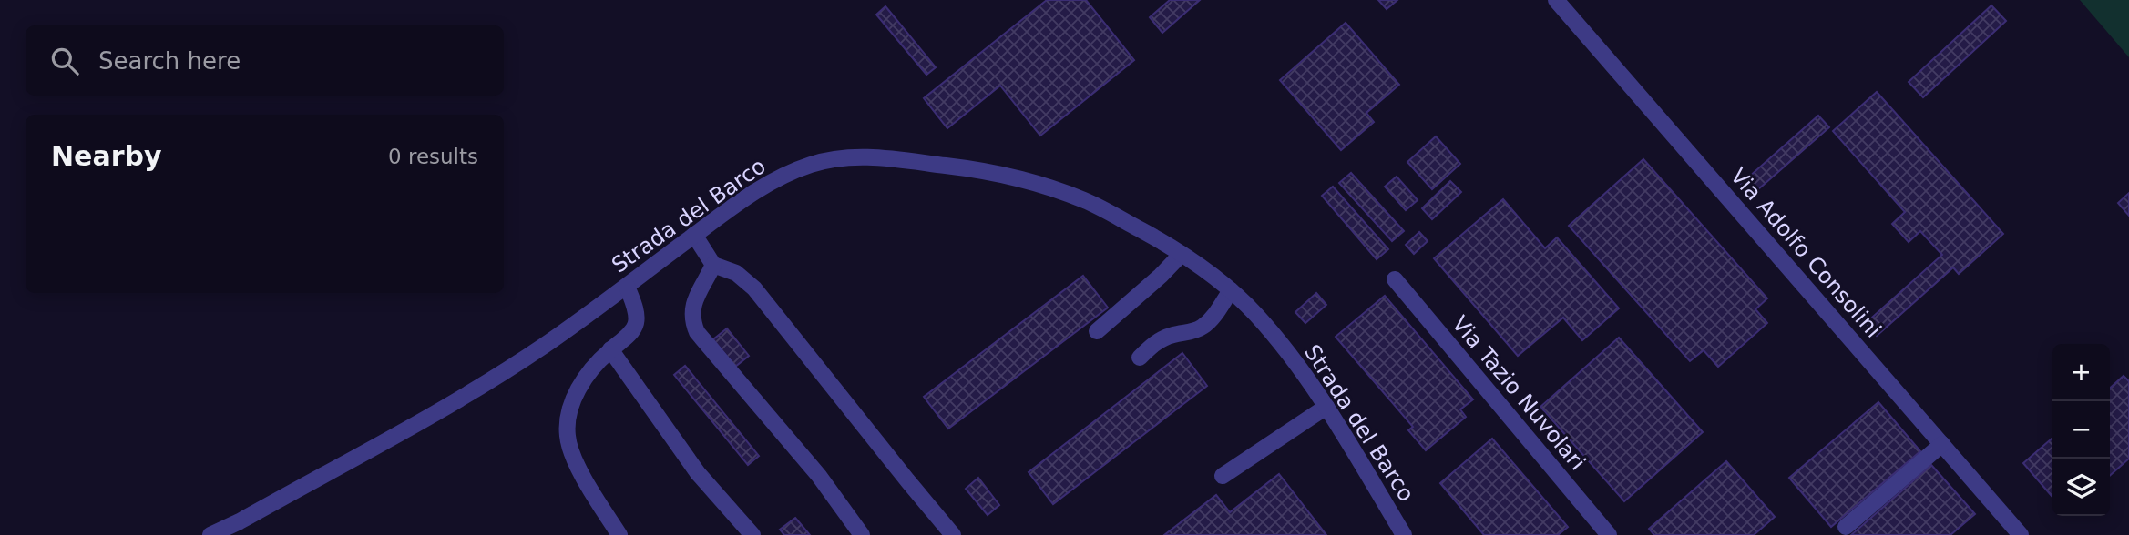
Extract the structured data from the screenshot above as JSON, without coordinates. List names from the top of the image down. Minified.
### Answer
{"streets":{"street":["Strada del Barco","Via Adolfo Consolini","Via Tazio Nuvolari"]},"page":{"search":"Search here","heading":["Nearby","0 results"],"map_buttons":["+","−"]}}
